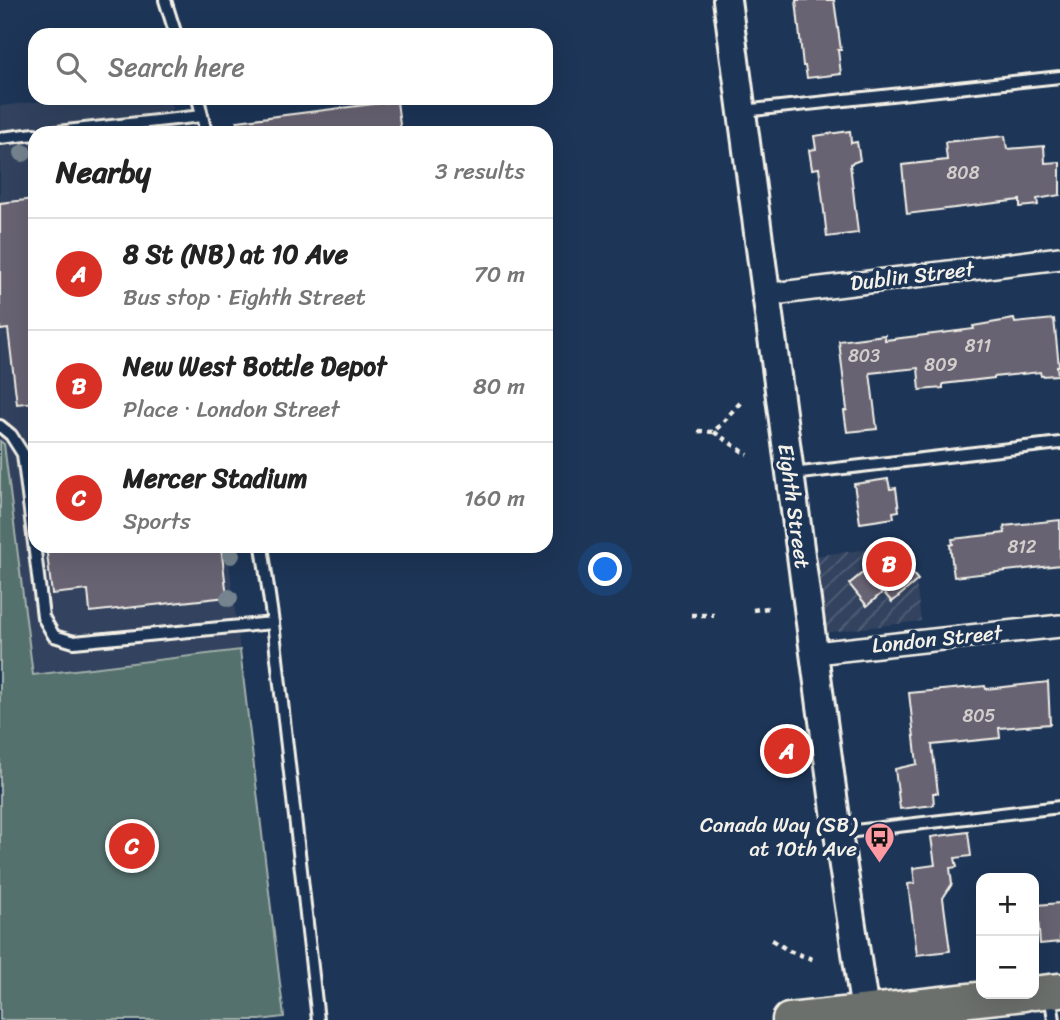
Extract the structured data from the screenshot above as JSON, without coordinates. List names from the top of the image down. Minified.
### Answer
{"streets":{"street":["Dublin Street","Eighth Street","London Street"]},"crossings":[["Dublin Street","Eighth Street"],["Eighth Street","London Street"]],"places":{"bus stop":["Canada Way (SB) at 10th Ave"]},"house_numbers":["808","811","803","809","812","805"],"page":{"search":"Search here","heading":["Nearby","3 results"],"list":[{"mark":"A","name":"8 St (NB) at 10 Ave","note":"Bus stop · Eighth Street","value":"70 m"},{"mark":"B","name":"New West Bottle Depot","note":"Place · London Street","value":"80 m"},{"mark":"C","name":"Mercer Stadium","note":"Sports","value":"160 m"}],"pins":["B","A","C"],"map_buttons":["+","−"]}}
